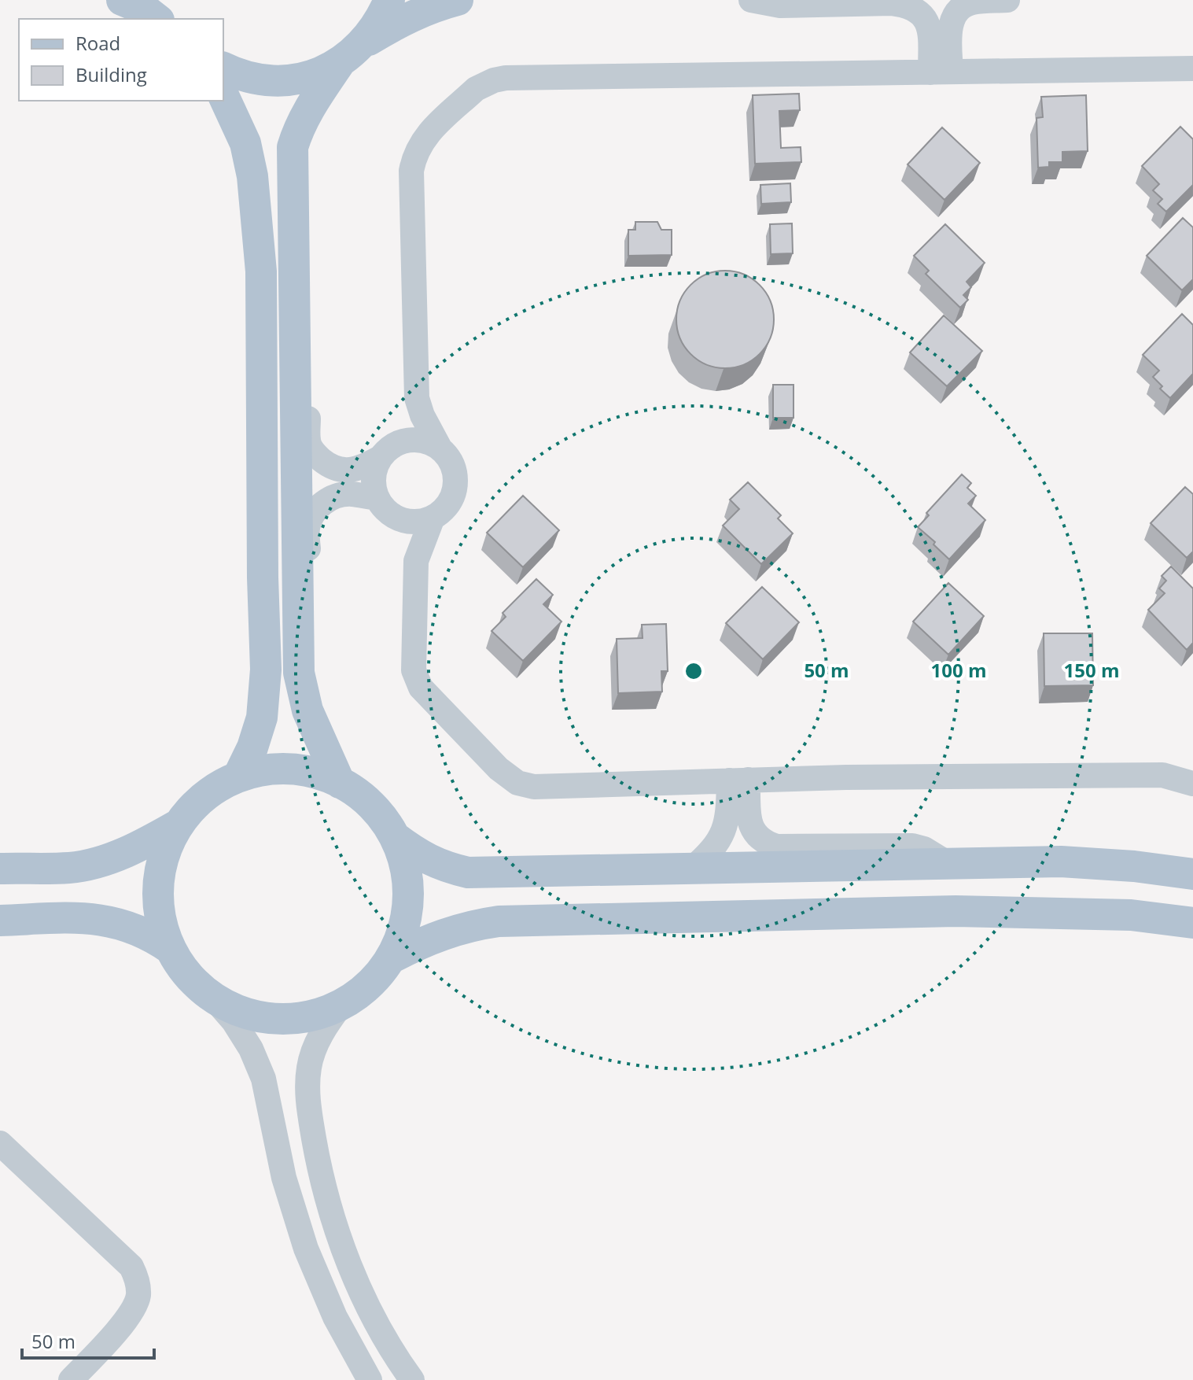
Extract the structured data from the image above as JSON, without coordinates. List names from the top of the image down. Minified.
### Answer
{"legend":["Road","Building"],"scale_bar":"50 m","rings":["50 m","100 m","150 m"]}
